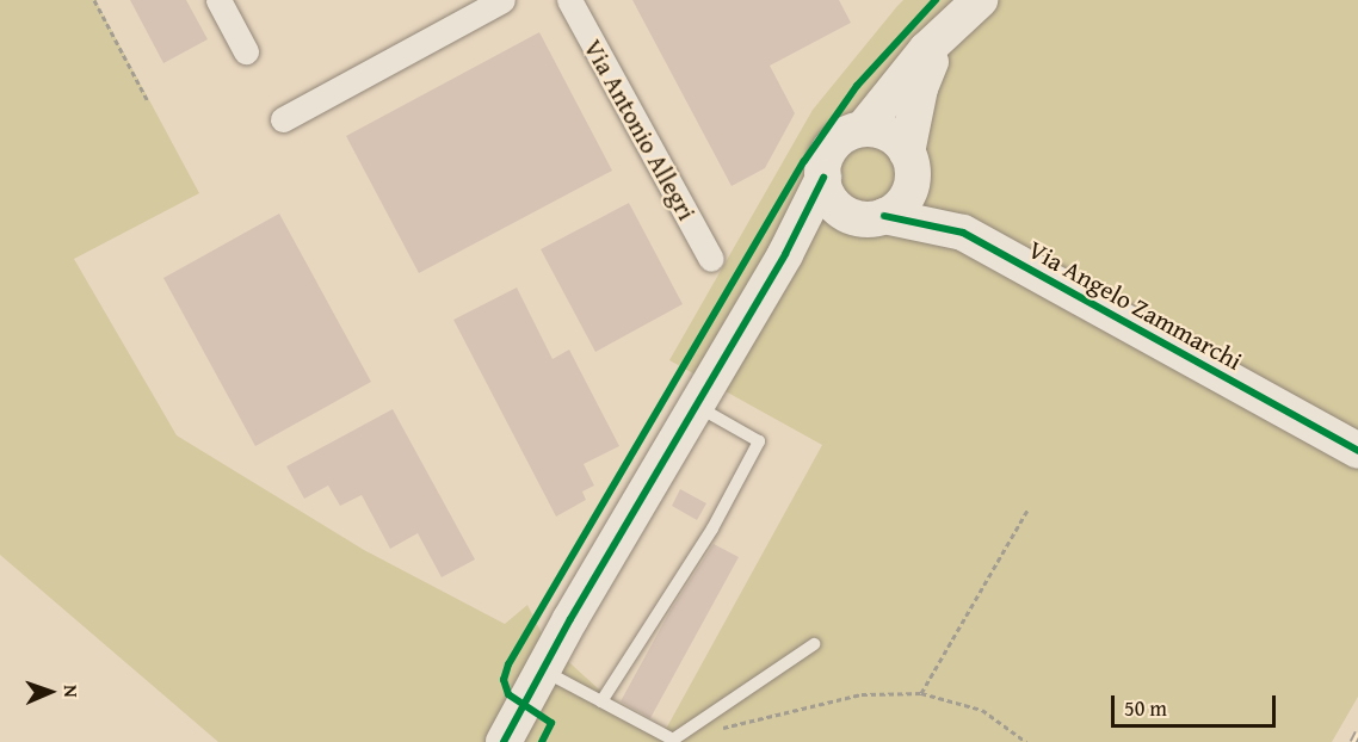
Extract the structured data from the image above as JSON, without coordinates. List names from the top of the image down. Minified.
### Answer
{"streets":{"street":["Via Antonio Allegri","Via Angelo Zammarchi"]},"scale_bar":"50 m","north":"right"}
